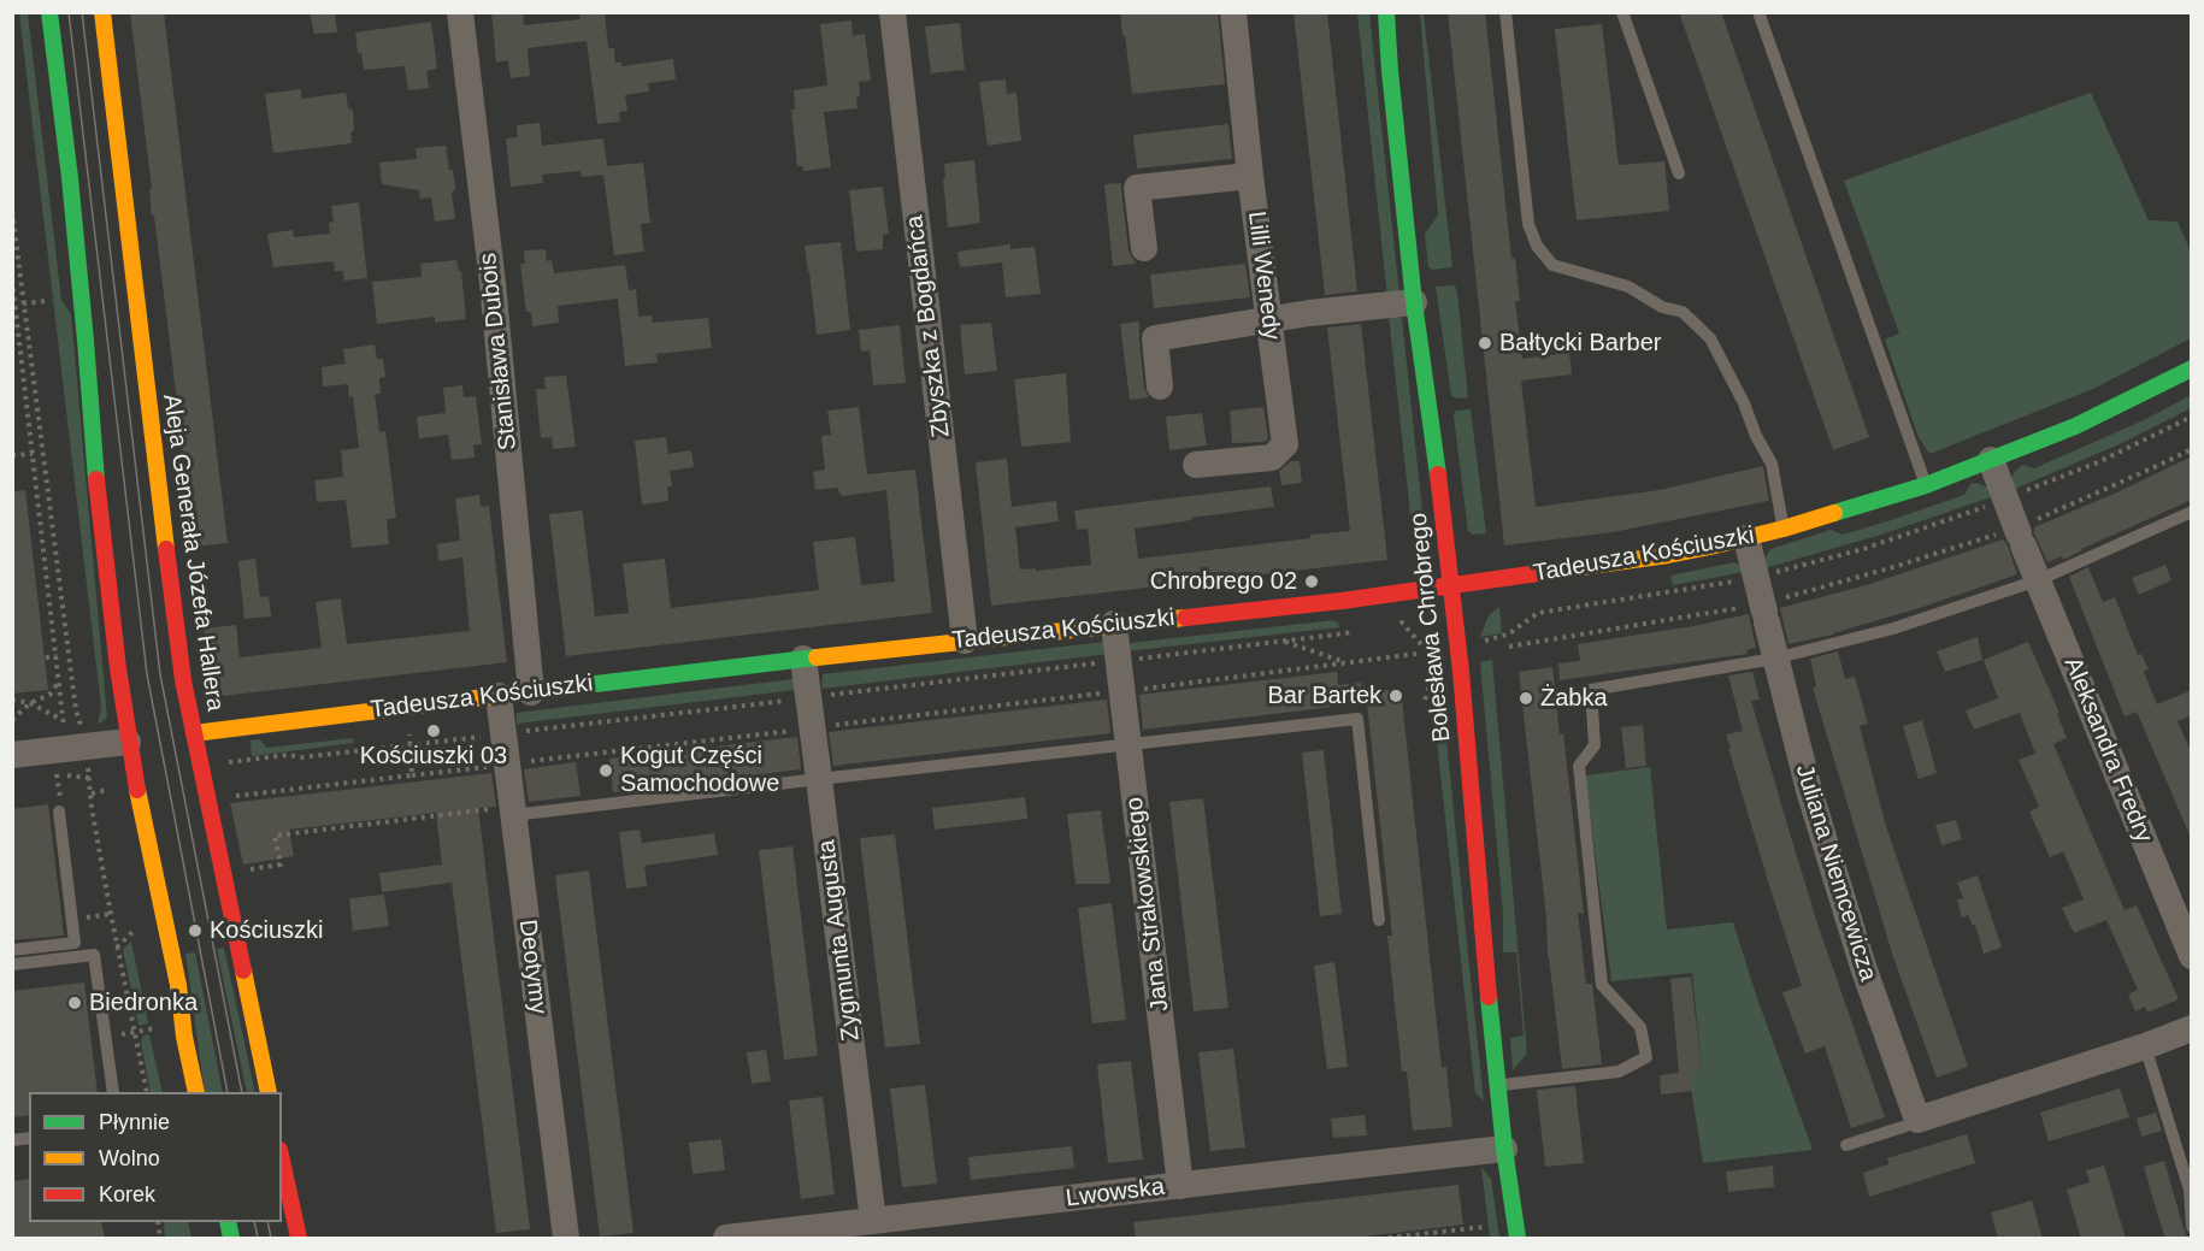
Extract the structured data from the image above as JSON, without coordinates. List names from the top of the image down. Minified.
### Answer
{"streets":{"street":["Lilli Wenedy","Zbyszka z Bogdańca","Stanisława Dubois","Aleja Generała Józefa Hallera","Tadeusza Kościuszki","Bolesława Chrobrego","Aleksandra Fredry","Juliana Niemcewicza","Jana Strakowskiego","Zygmunta Augusta","Deotymy","Lwowska"]},"crossings":[["Zbyszka z Bogdańca","Tadeusza Kościuszki"],["Stanisława Dubois","Tadeusza Kościuszki"],["Aleja Generała Józefa Hallera","Tadeusza Kościuszki"],["Tadeusza Kościuszki","Bolesława Chrobrego"],["Tadeusza Kościuszki","Aleksandra Fredry"],["Tadeusza Kościuszki","Juliana Niemcewicza"],["Tadeusza Kościuszki","Jana Strakowskiego"],["Tadeusza Kościuszki","Zygmunta Augusta"],["Tadeusza Kościuszki","Deotymy"],["Bolesława Chrobrego","Lwowska"],["Jana Strakowskiego","Lwowska"],["Zygmunta Augusta","Lwowska"]],"places":["Bałtycki Barber","Chrobrego 02","Bar Bartek","Żabka","Kościuszki 03","Kogut Części Samochodowe","Kościuszki","Biedronka"],"legend":["Płynnie","Wolno","Korek"]}
